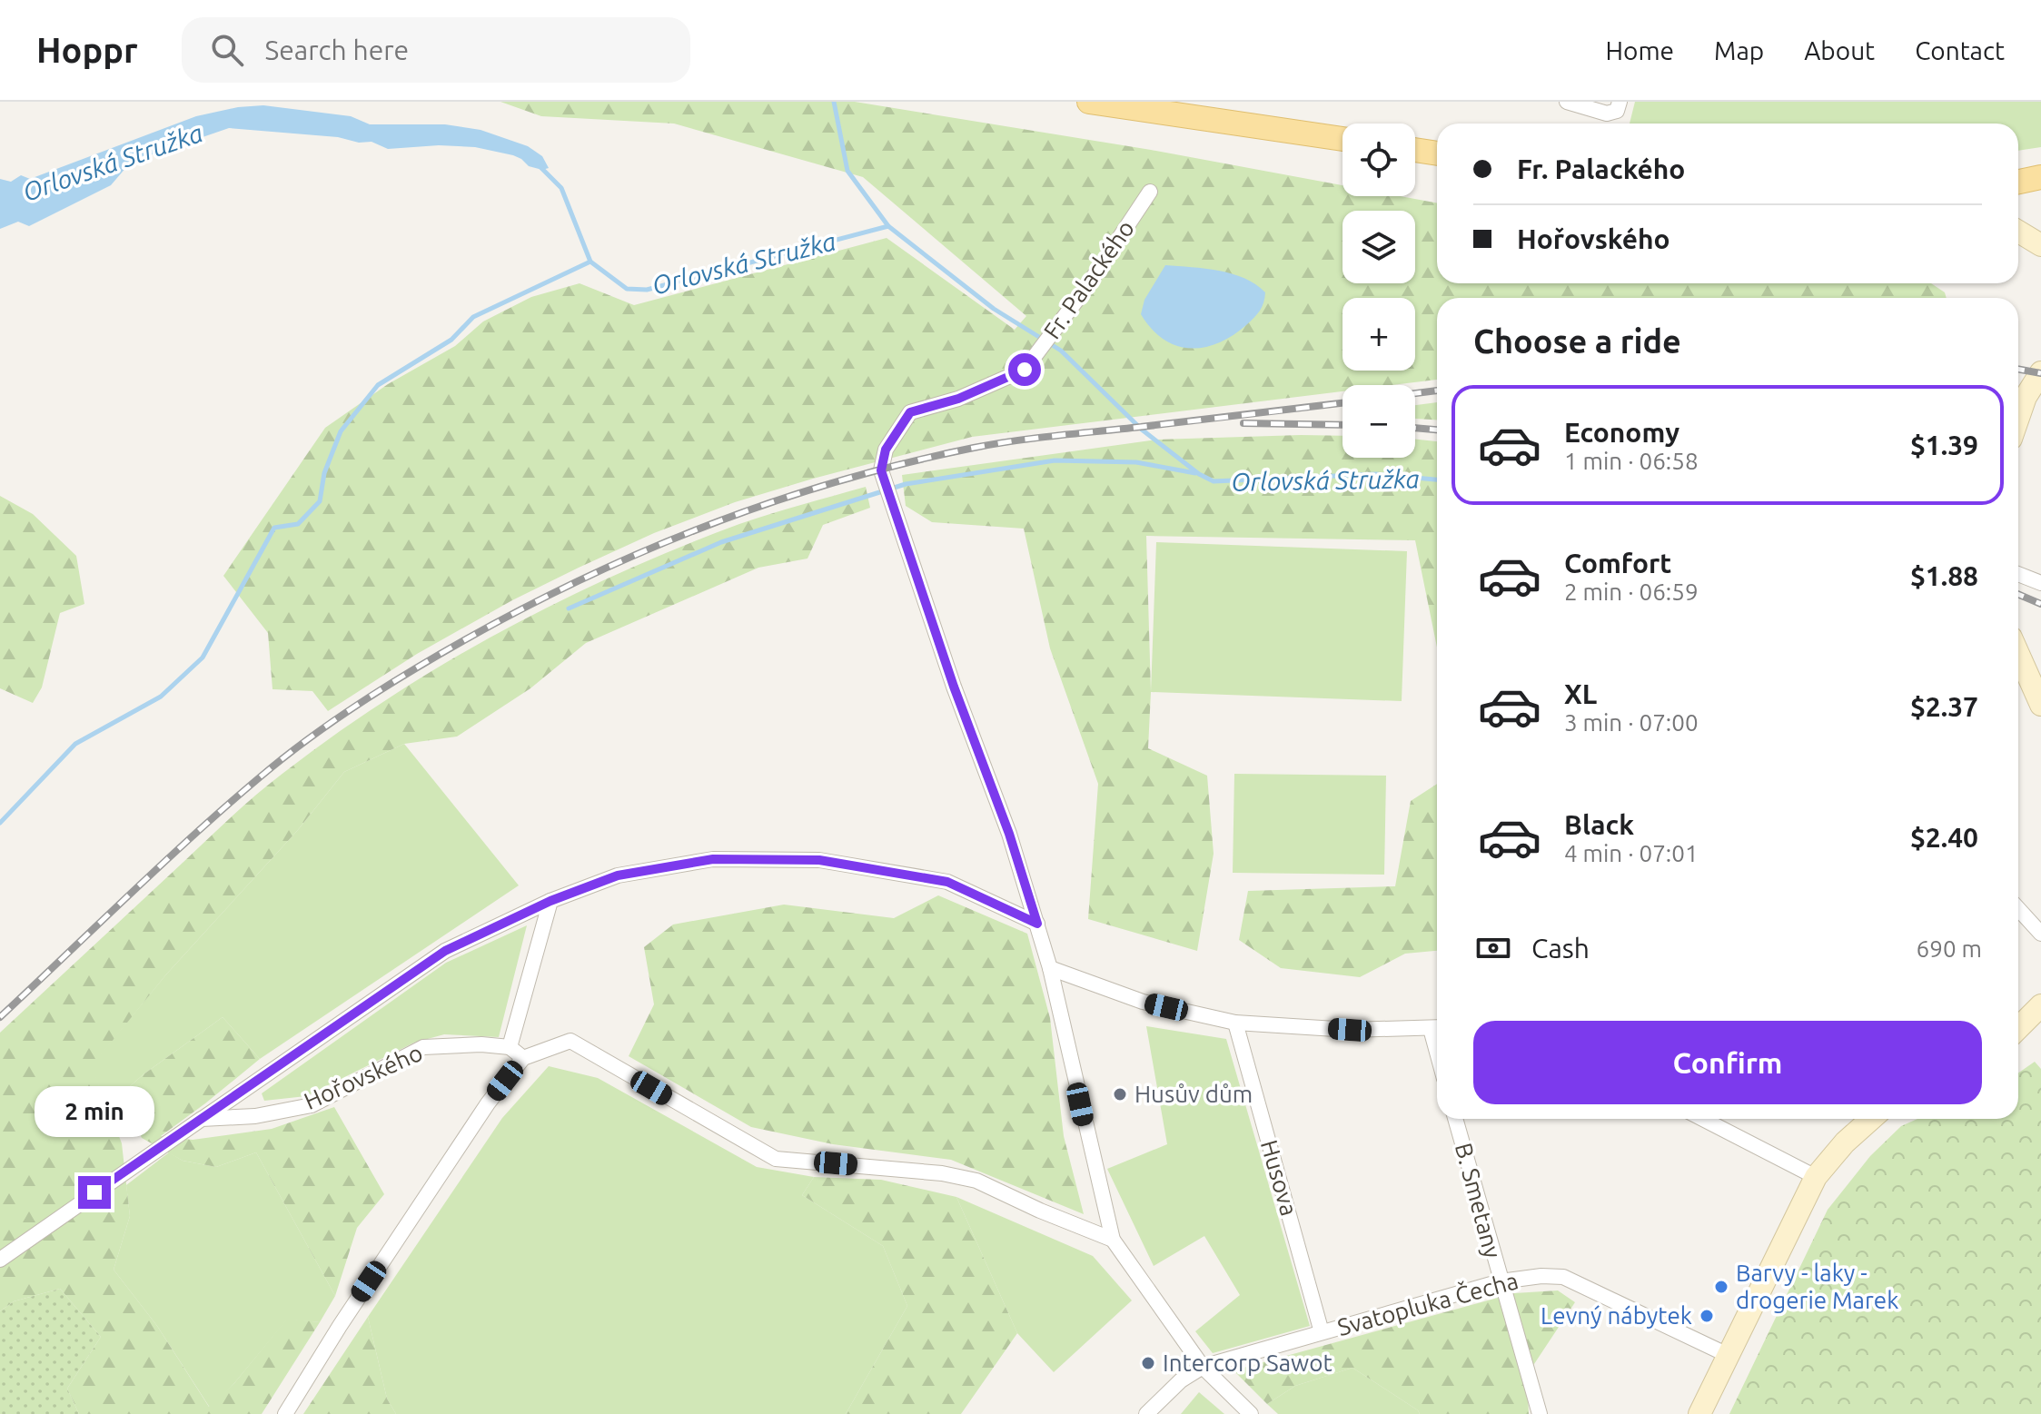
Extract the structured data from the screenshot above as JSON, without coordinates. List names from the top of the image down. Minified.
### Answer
{"streets":{"street":["Fr. Palackého","Hořovského","Husova","B. Smetany","Svatopluka Čecha"]},"crossings":[["Fr. Palackého","Svatopluka Čecha"],["Husova","Svatopluka Čecha"],["B. Smetany","Svatopluka Čecha"]],"water":["Orlovská Stružka"],"places":["Husův dům","Barvy - laky - drogerie Marek","Levný nábytek","Intercorp Sawot"],"page":{"header":"Hoppr","search":"Search here","nav":["Home","Map","About","Contact"],"map_buttons":["+","−"],"banner":["Fr. Palackého","Hořovského"],"heading":"Choose a ride","list":[{"name":"Economy","note":"1 min · 06:58","value":"$1.39"},{"name":"Comfort","note":"2 min · 06:59","value":"$1.88"},{"name":"XL","note":"3 min · 07:00","value":"$2.37"},{"name":"Black","note":"4 min · 07:01","value":"$2.40"}],"pay":["Cash","690 m"],"buttons":"Confirm","bubble":"2 min"}}
